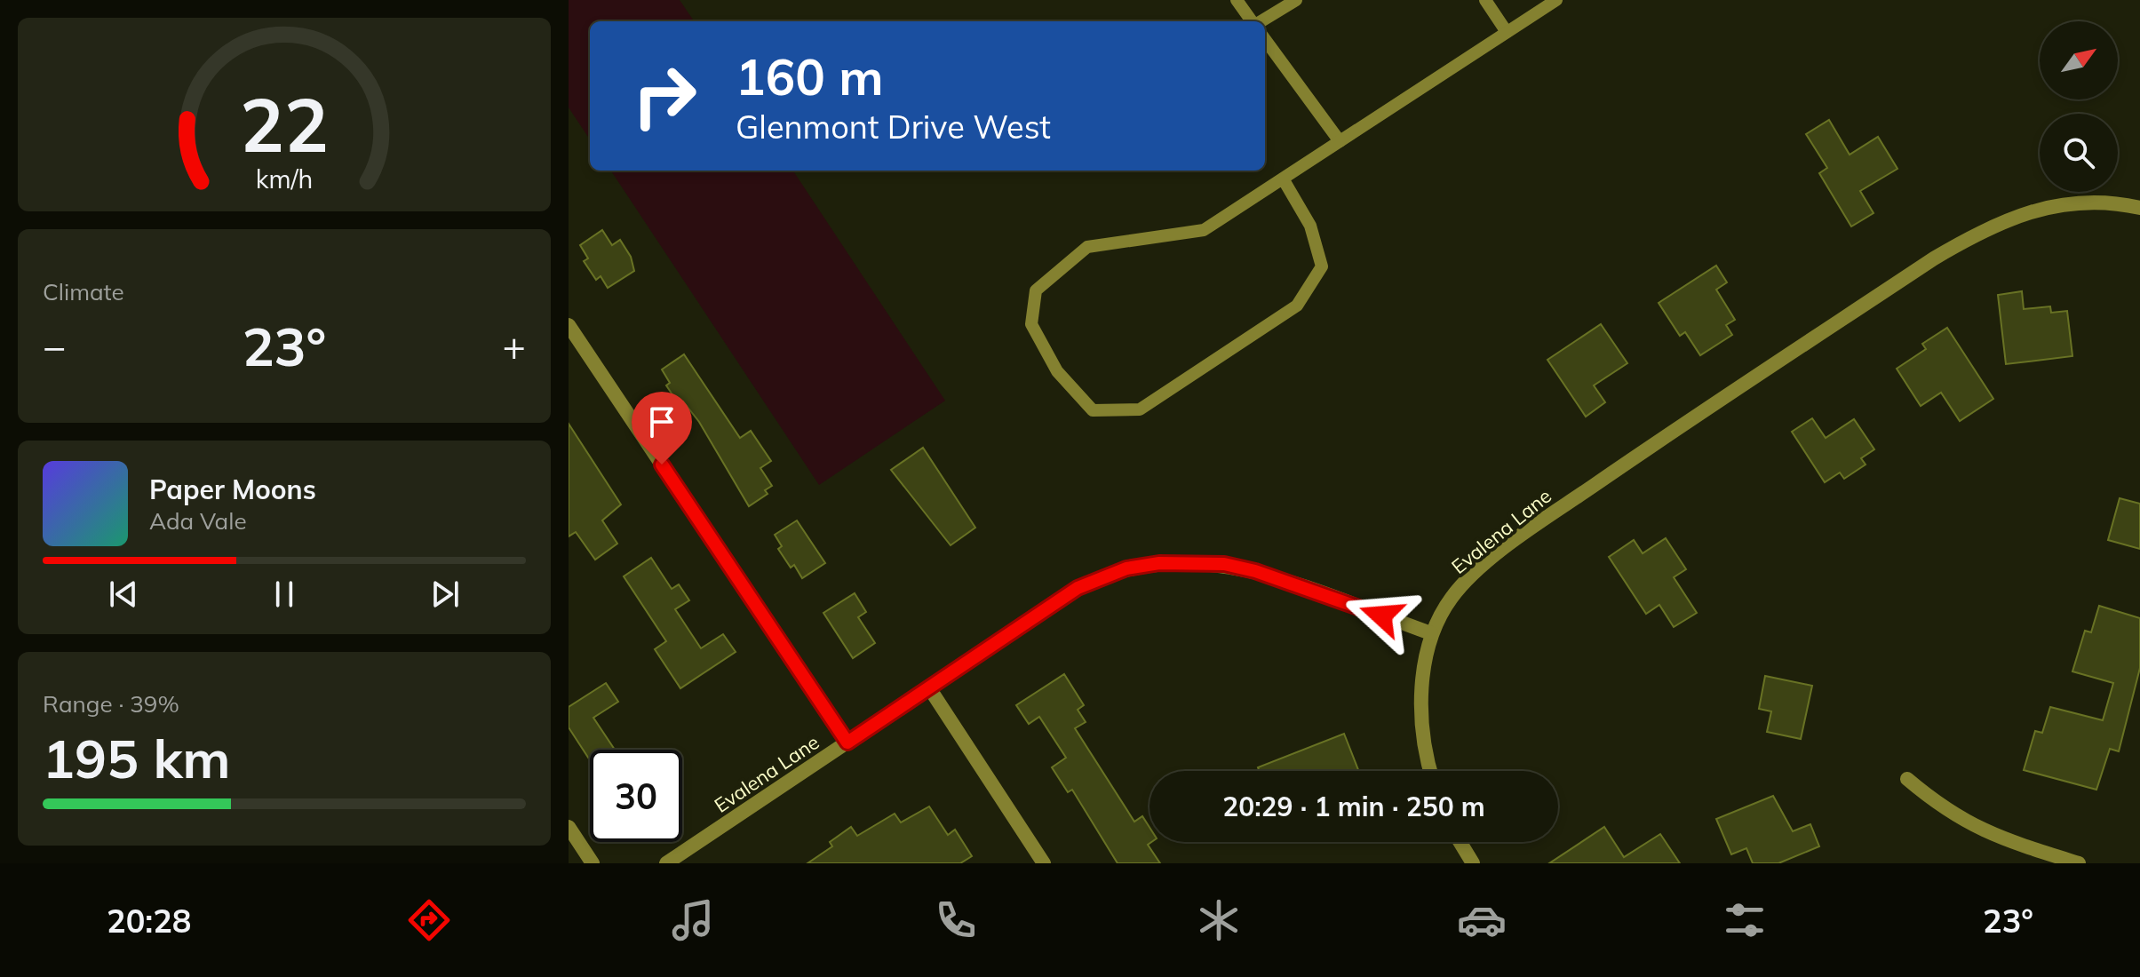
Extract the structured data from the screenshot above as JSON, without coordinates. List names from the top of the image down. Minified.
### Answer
{"streets":{"street":["Evalena Lane"]},"north":"top right","page":{"turn":["160 m","Glenmont Drive West"],"tile":["Climate",["Range · 39%","195 km"]],"heat":["−","23°","+"],"song":["Paper Moons","Ada Vale"],"limit":"30","trip":"20:29 · 1 min · 250 m","tabs":["20:28","23°"],"gauge":["22","km/h"]}}
